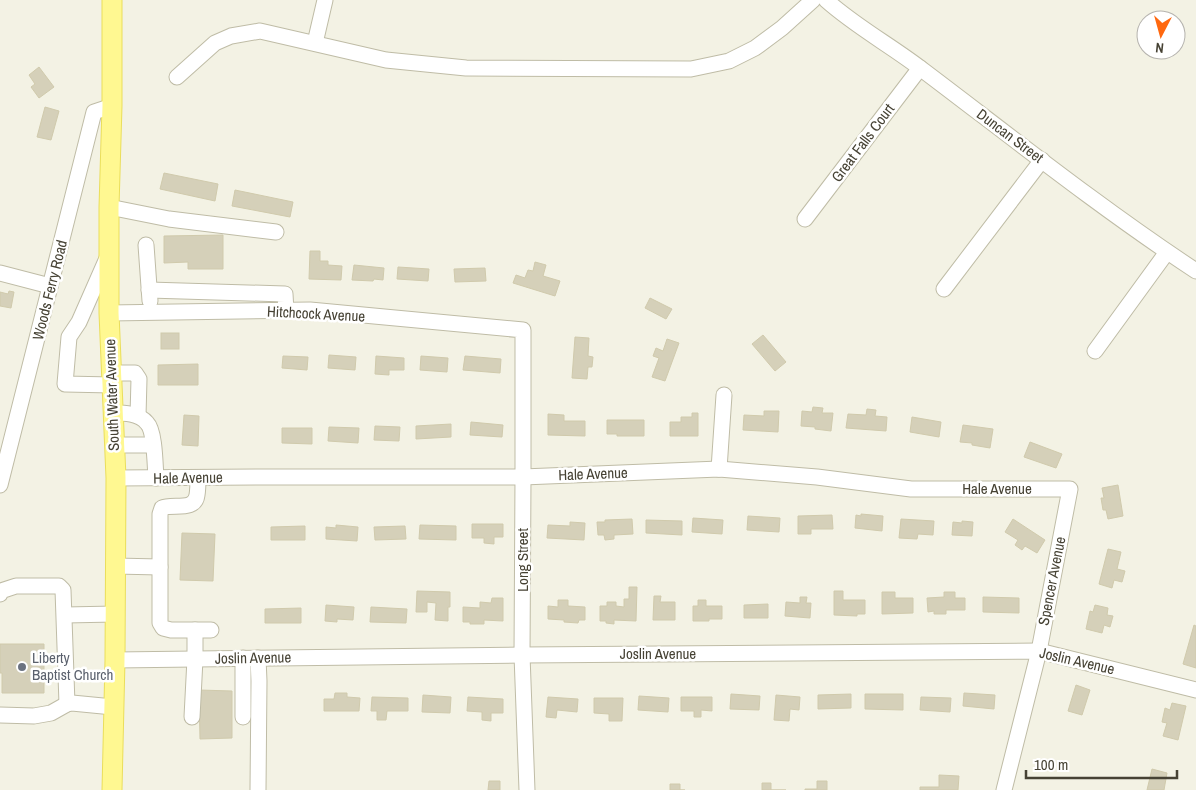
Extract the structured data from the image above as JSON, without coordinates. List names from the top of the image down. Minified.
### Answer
{"streets":{"main road":["South Water Avenue"],"street":["Duncan Street","Great Falls Court","Woods Ferry Road","Hitchcock Avenue","Hale Avenue","Long Street","Spencer Avenue","Joslin Avenue"]},"crossings":[["Duncan Street","Great Falls Court"],["Woods Ferry Road","South Water Avenue"],["Hitchcock Avenue","South Water Avenue"],["Hitchcock Avenue","Long Street"],["South Water Avenue","Hale Avenue"],["South Water Avenue","Joslin Avenue"],["Hale Avenue","Long Street"],["Hale Avenue","Spencer Avenue"],["Long Street","Joslin Avenue"],["Spencer Avenue","Joslin Avenue"]],"places":["Liberty Baptist Church"],"scale_bar":"100 m","north":"bottom"}
